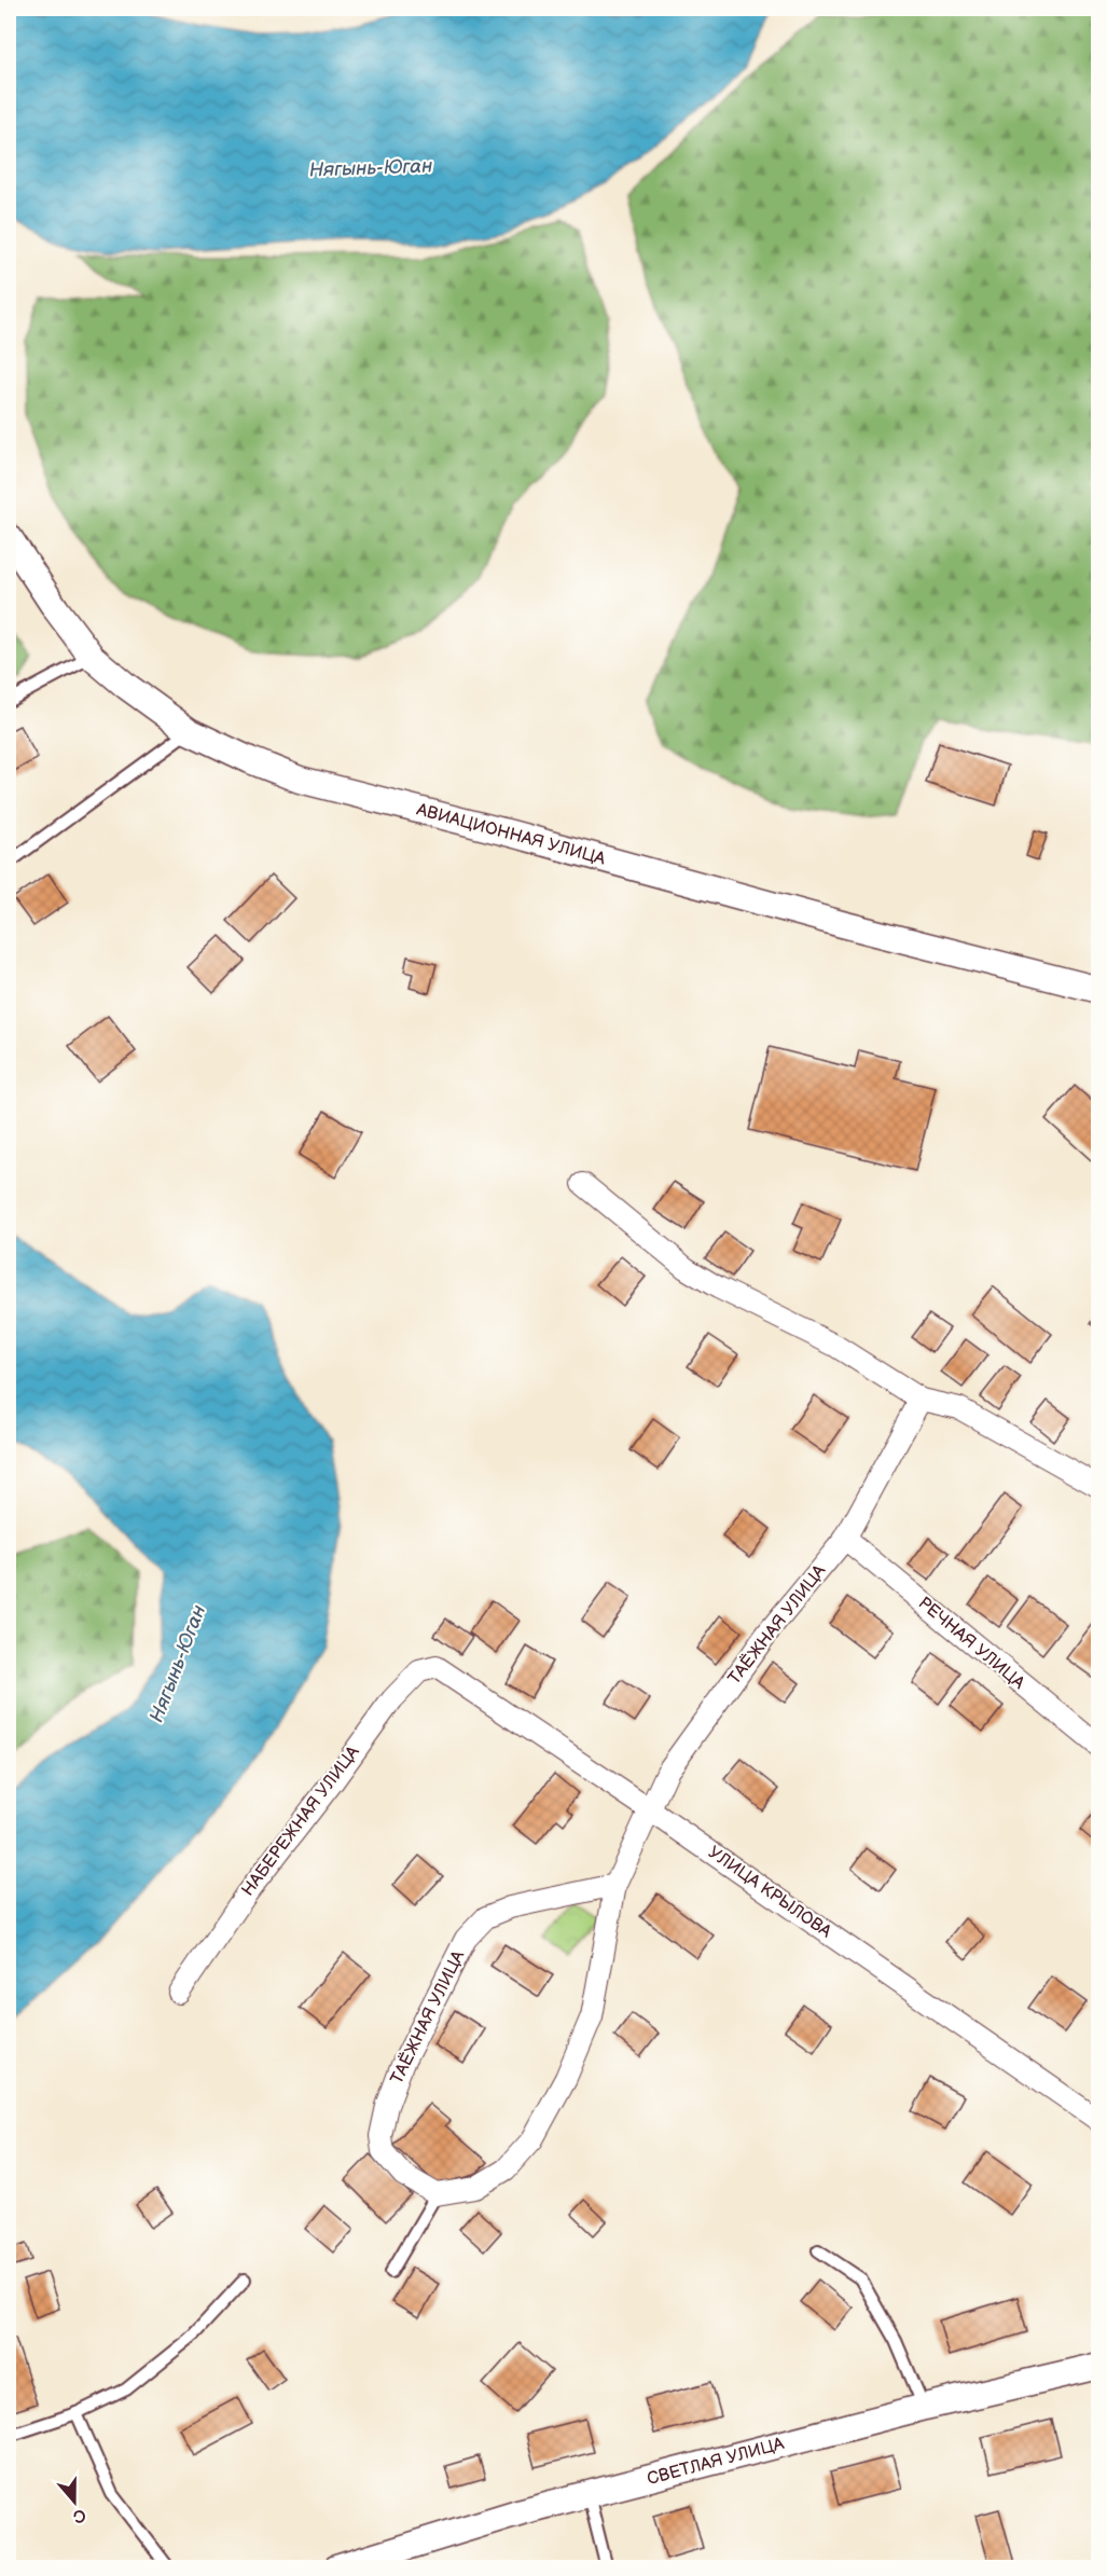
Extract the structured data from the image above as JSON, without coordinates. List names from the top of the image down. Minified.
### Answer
{"streets":{"street":["АВИАЦИОННАЯ УЛИЦА","ТАЁЖНАЯ УЛИЦА","РЕЧНАЯ УЛИЦА","НАБЕРЕЖНАЯ УЛИЦА","УЛИЦА КРЫЛОВА","СВЕТЛАЯ УЛИЦА"]},"crossings":[["ТАЁЖНАЯ УЛИЦА","РЕЧНАЯ УЛИЦА"],["ТАЁЖНАЯ УЛИЦА","УЛИЦА КРЫЛОВА"],["НАБЕРЕЖНАЯ УЛИЦА","УЛИЦА КРЫЛОВА"]],"water":["Нягынь-Юган"],"north":"bottom"}
